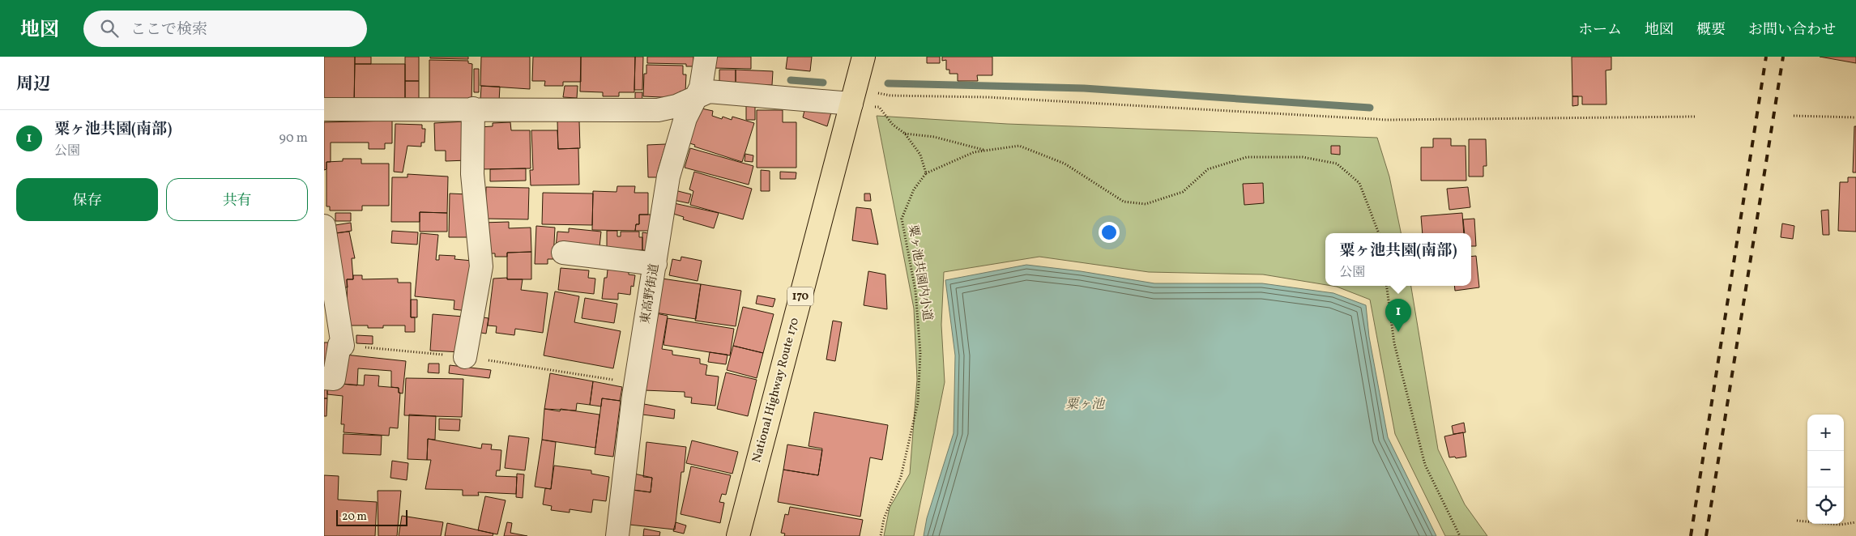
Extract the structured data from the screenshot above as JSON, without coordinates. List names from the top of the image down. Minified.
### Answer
{"streets":{"highway":["170","National Highway Route 170"],"street":["東高野街道"],"path":["粟ヶ池共園内小道"]},"water":["粟ヶ池"],"scale_bar":"20 m","page":{"header":"地図","search":"ここで検索","nav":["ホーム","地図","概要","お問い合わせ"],"heading":"周辺","list":[{"mark":"1","name":"粟ヶ池共園(南部)","note":"公園","value":"90 m"}],"buttons":["保存","共有"],"popup":["粟ヶ池共園(南部)","公園"],"pins":"1","map_buttons":["+","−"],"scale":"20 m"}}
